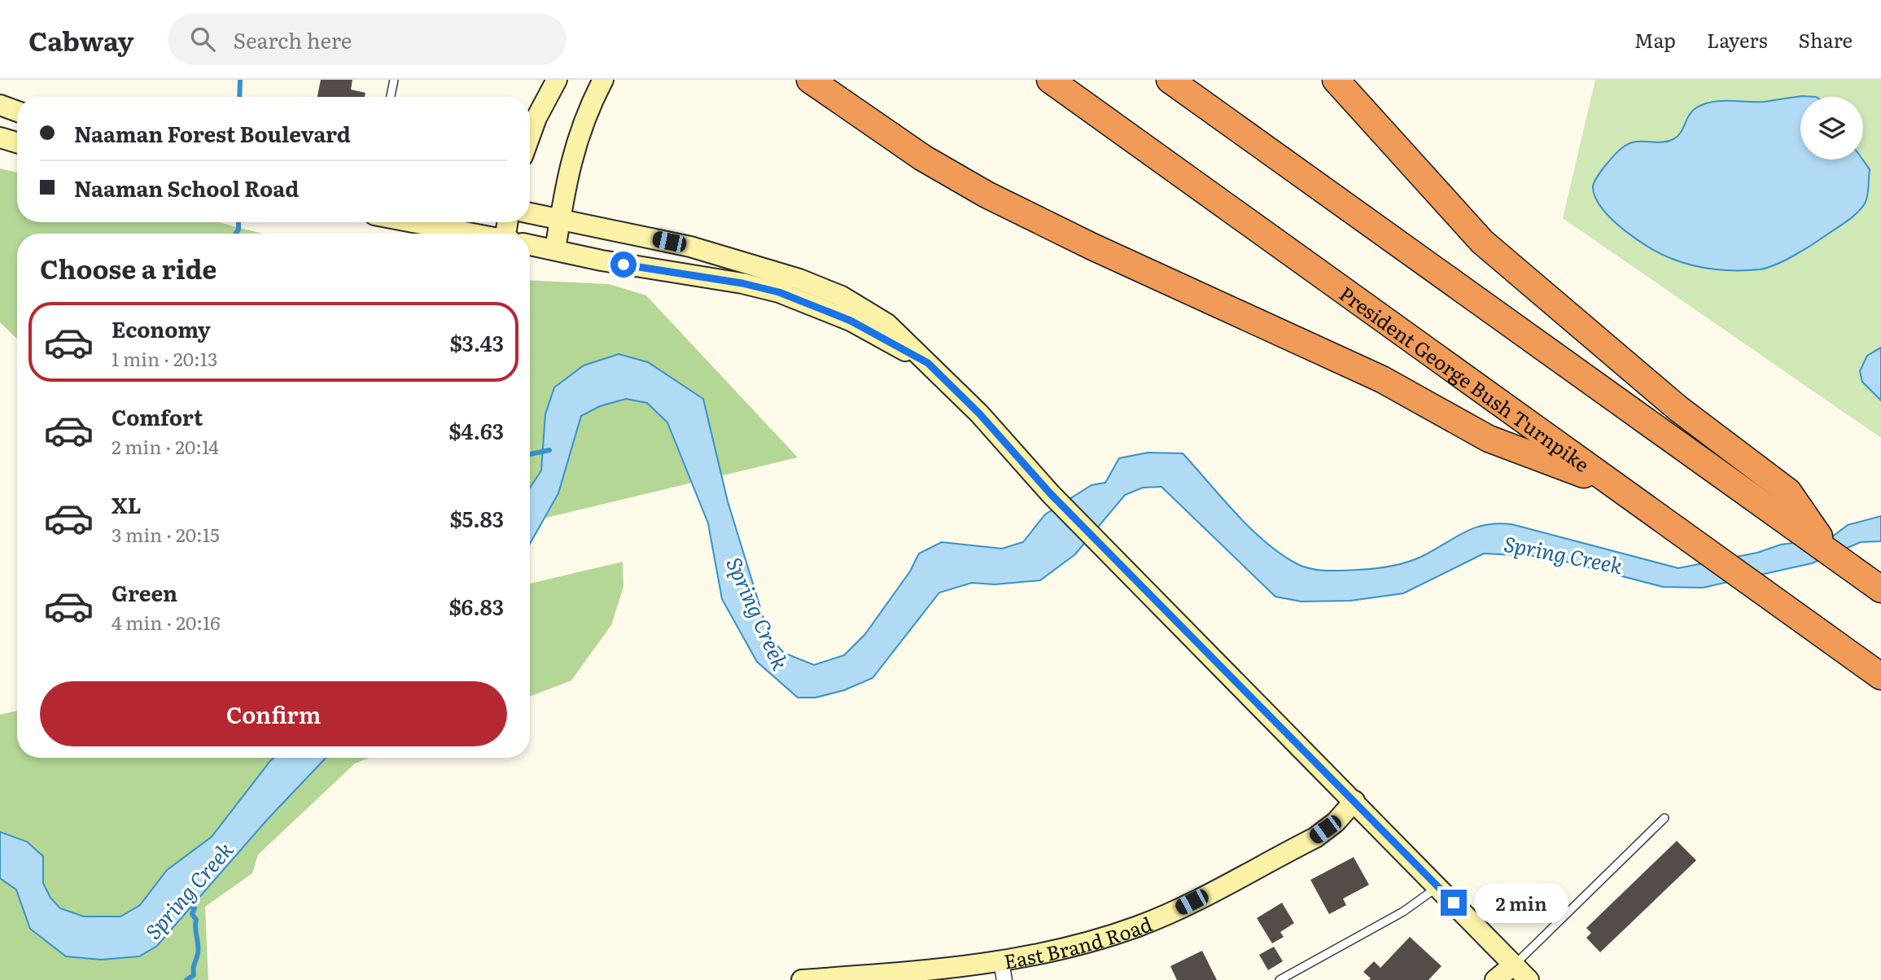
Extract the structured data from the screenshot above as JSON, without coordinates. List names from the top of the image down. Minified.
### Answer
{"streets":{"highway":["President George Bush Turnpike"],"main road":["East Brand Road"]},"water":["Spring Creek"],"page":{"header":"Cabway","search":"Search here","nav":["Map","Layers","Share"],"banner":["Naaman Forest Boulevard","Naaman School Road"],"heading":"Choose a ride","list":[{"name":"Economy","note":"1 min · 20:13","value":"$3.43"},{"name":"Comfort","note":"2 min · 20:14","value":"$4.63"},{"name":"XL","note":"3 min · 20:15","value":"$5.83"},{"name":"Green","note":"4 min · 20:16","value":"$6.83"}],"buttons":"Confirm","bubble":"2 min"}}
